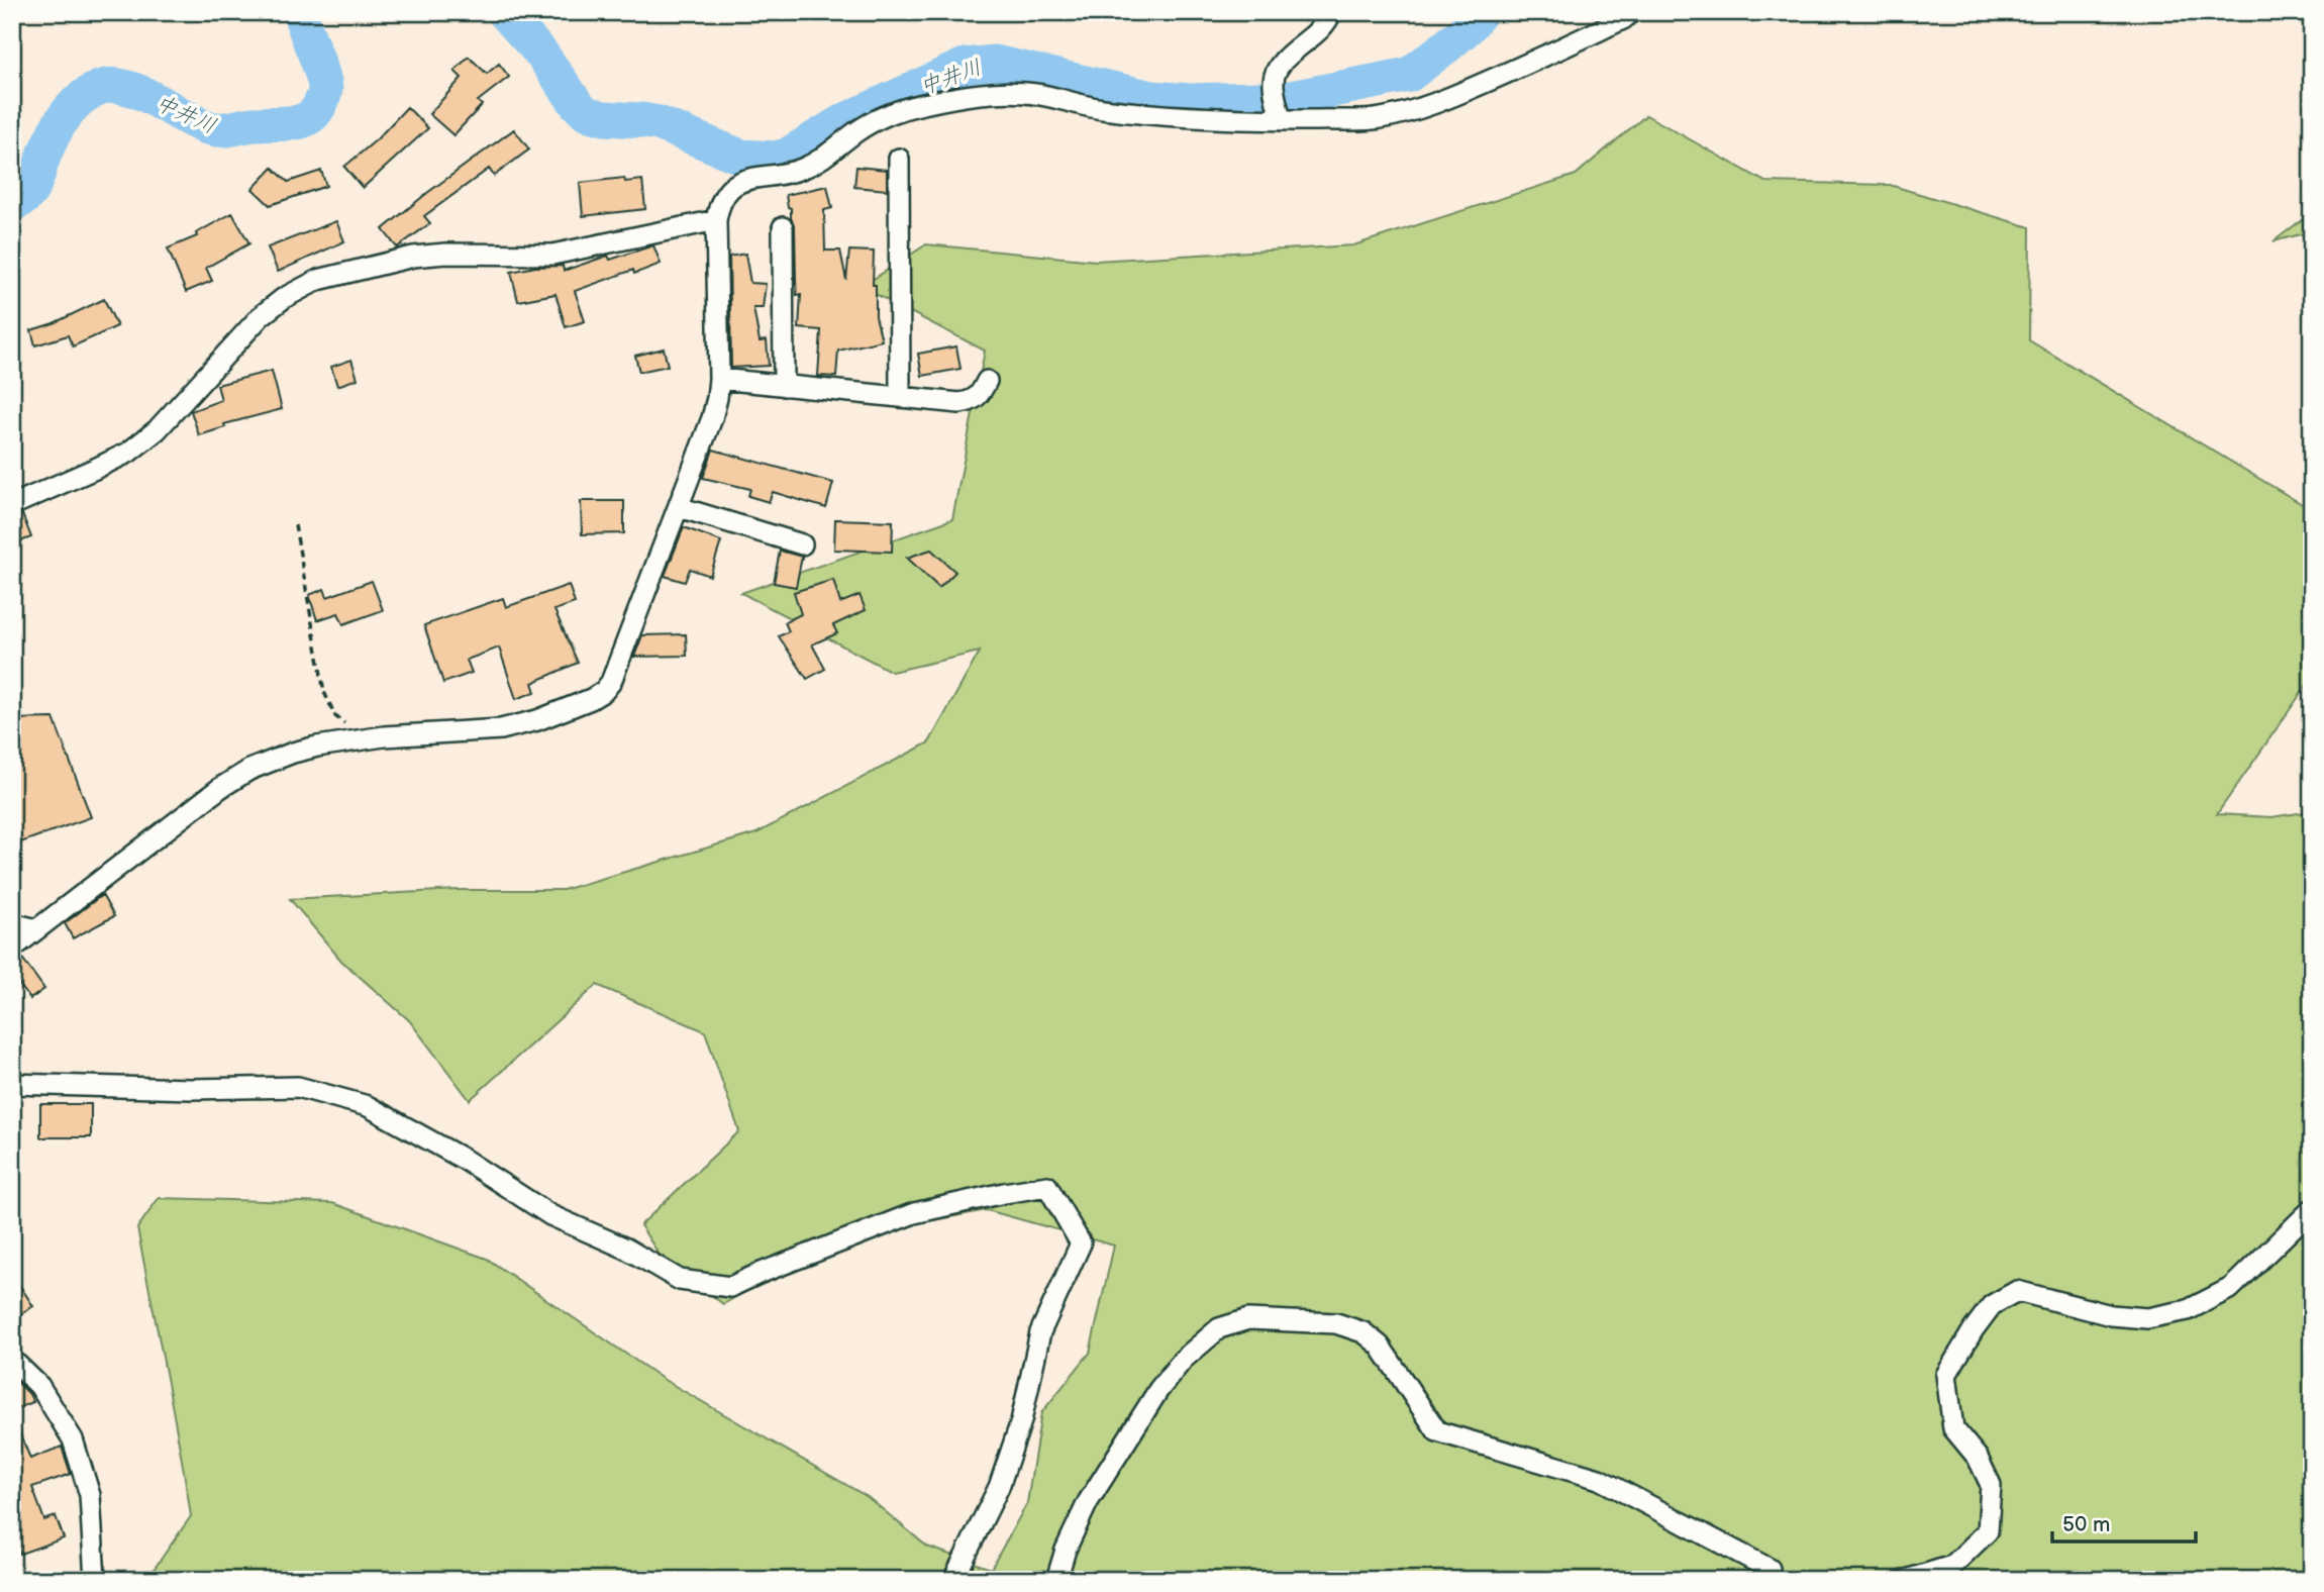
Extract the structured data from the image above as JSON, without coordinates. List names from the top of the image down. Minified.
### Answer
{"water":["中井川"],"scale_bar":"50 m"}
